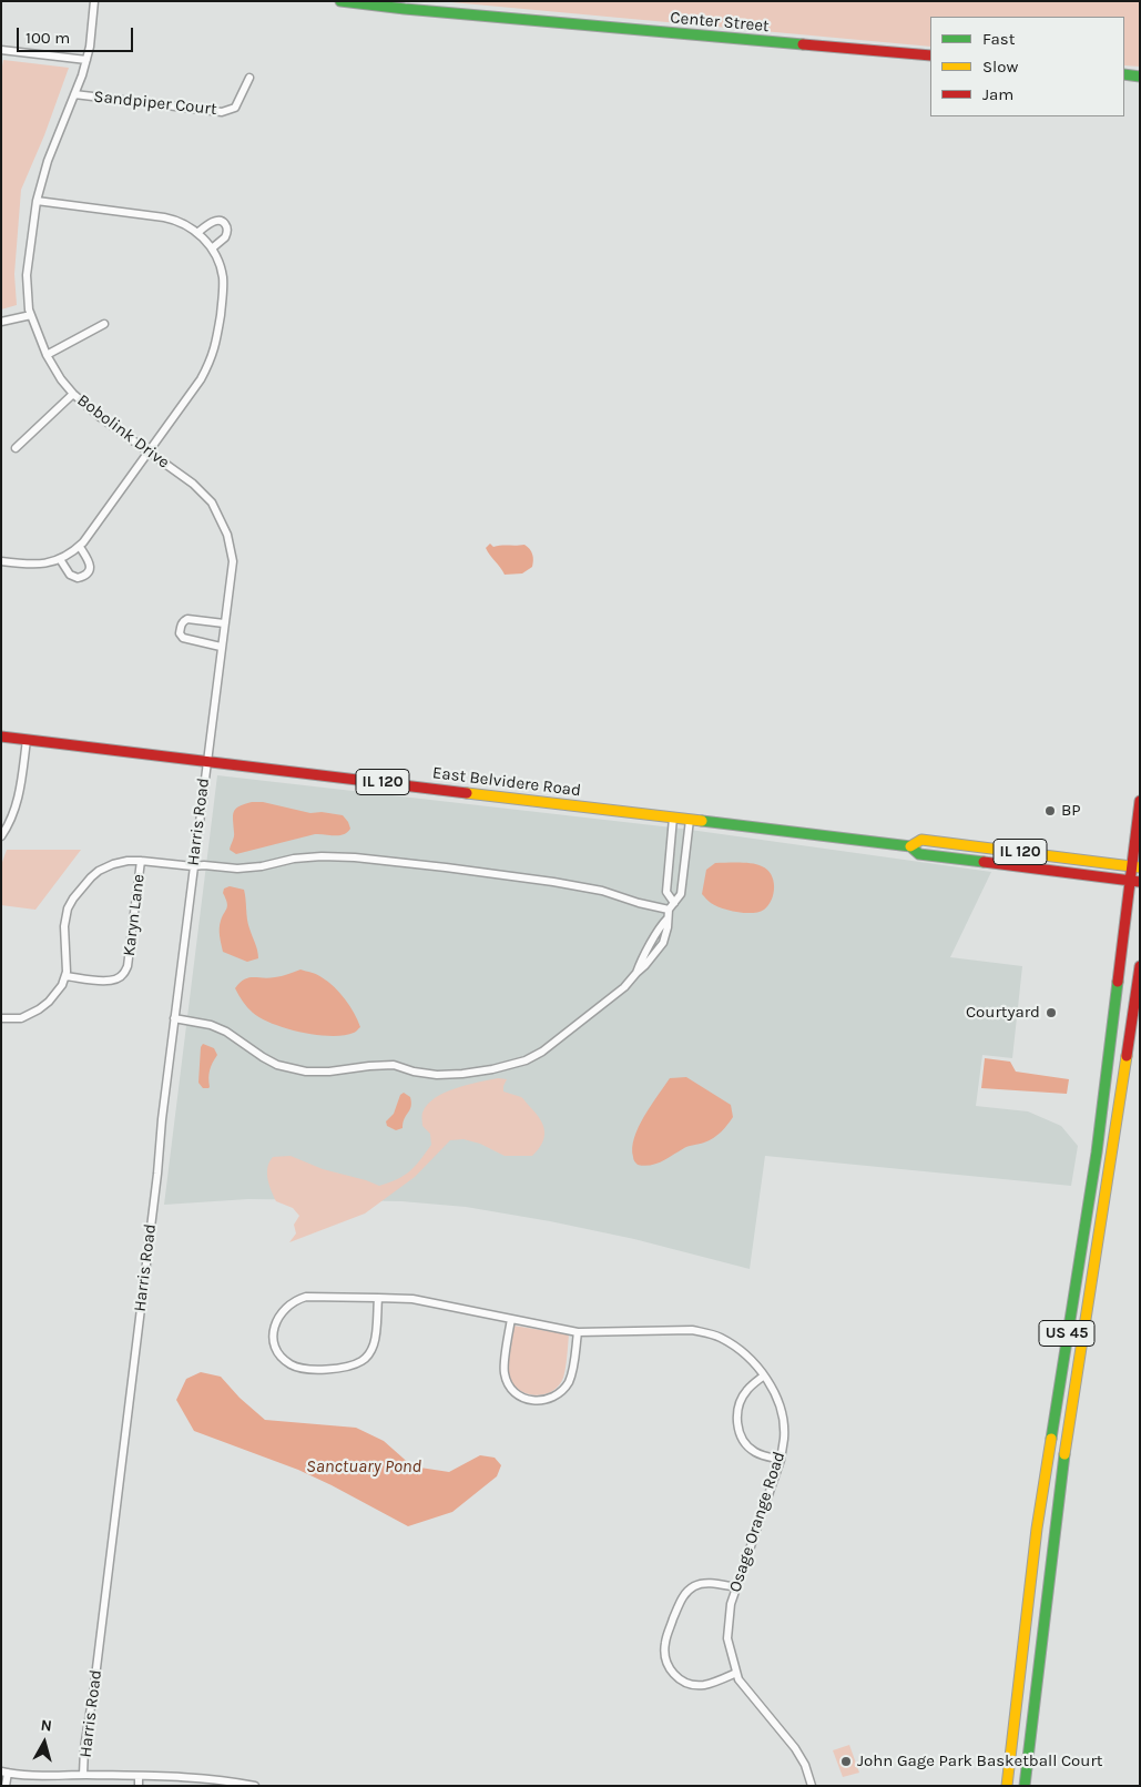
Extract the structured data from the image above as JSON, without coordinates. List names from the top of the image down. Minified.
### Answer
{"streets":{"main road":["Center Street","IL 120","East Belvidere Road","US 45"],"street":["Sandpiper Court","Bobolink Drive","Harris Road","Karyn Lane","Osage Orange Road"]},"crossings":[["Sandpiper Court","Bobolink Drive"],["Bobolink Drive","East Belvidere Road"],["Bobolink Drive","Harris Road"],["East Belvidere Road","Harris Road"],["East Belvidere Road","US 45"]],"water":["Sanctuary Pond"],"places":["BP","Courtyard","John Gage Park Basketball Court"],"legend":["Fast","Slow","Jam"],"scale_bar":"100 m","north":"top"}
